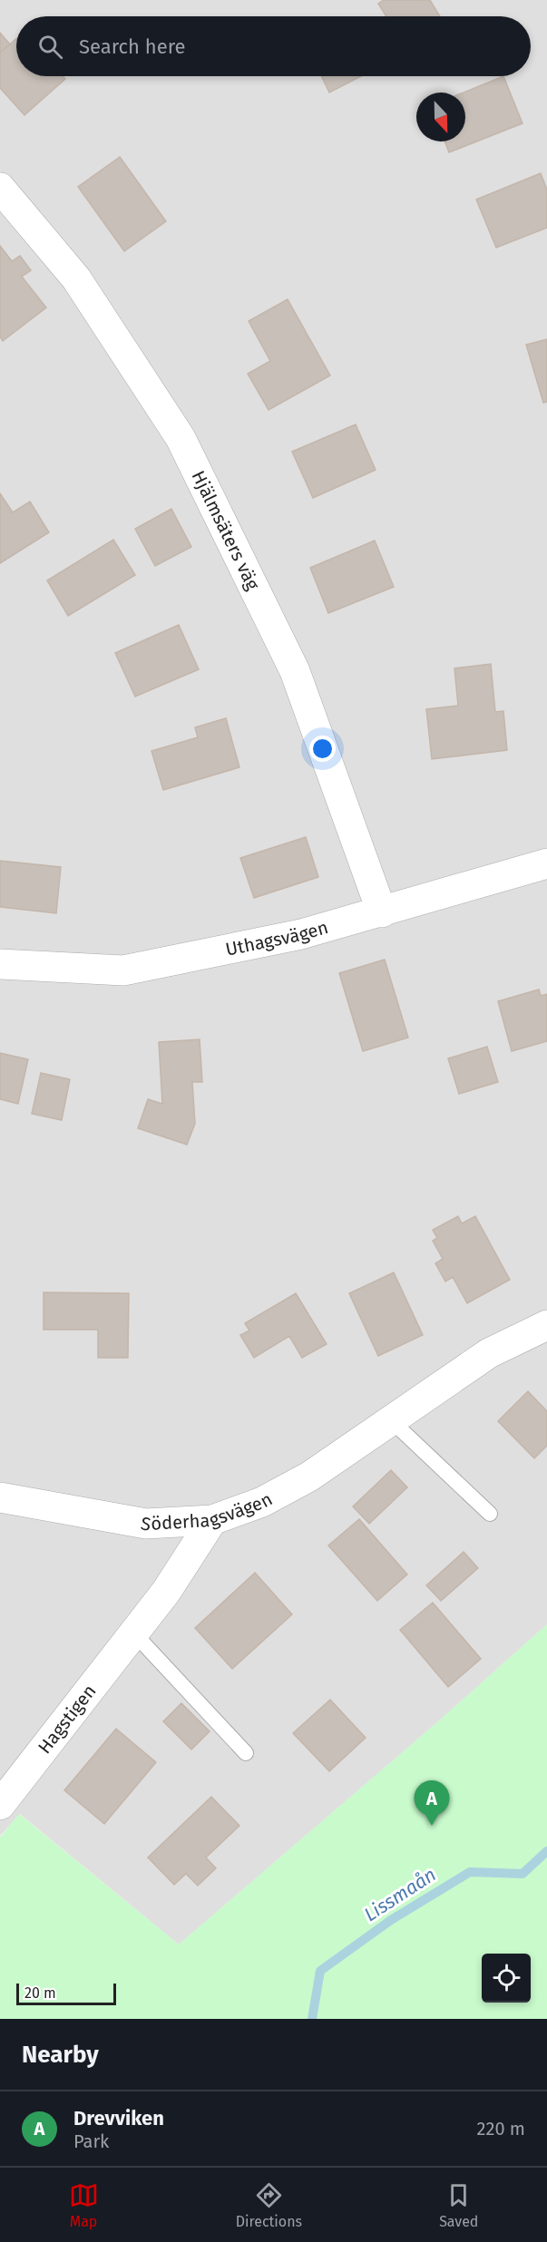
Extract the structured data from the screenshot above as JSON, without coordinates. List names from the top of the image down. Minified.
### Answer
{"streets":{"street":["Hjälmsäters väg","Uthagsvägen","Söderhagsvägen","Hagstigen"]},"crossings":[["Hjälmsäters väg","Uthagsvägen"],["Söderhagsvägen","Hagstigen"]],"water":["Lissmaån"],"scale_bar":"20 m","north":"bottom","page":{"search":"Search here","pins":"A","scale":"20 m","heading":"Nearby","list":[{"mark":"A","name":"Drevviken","note":"Park","value":"220 m"}],"nav":["Map","Directions","Saved"]}}
